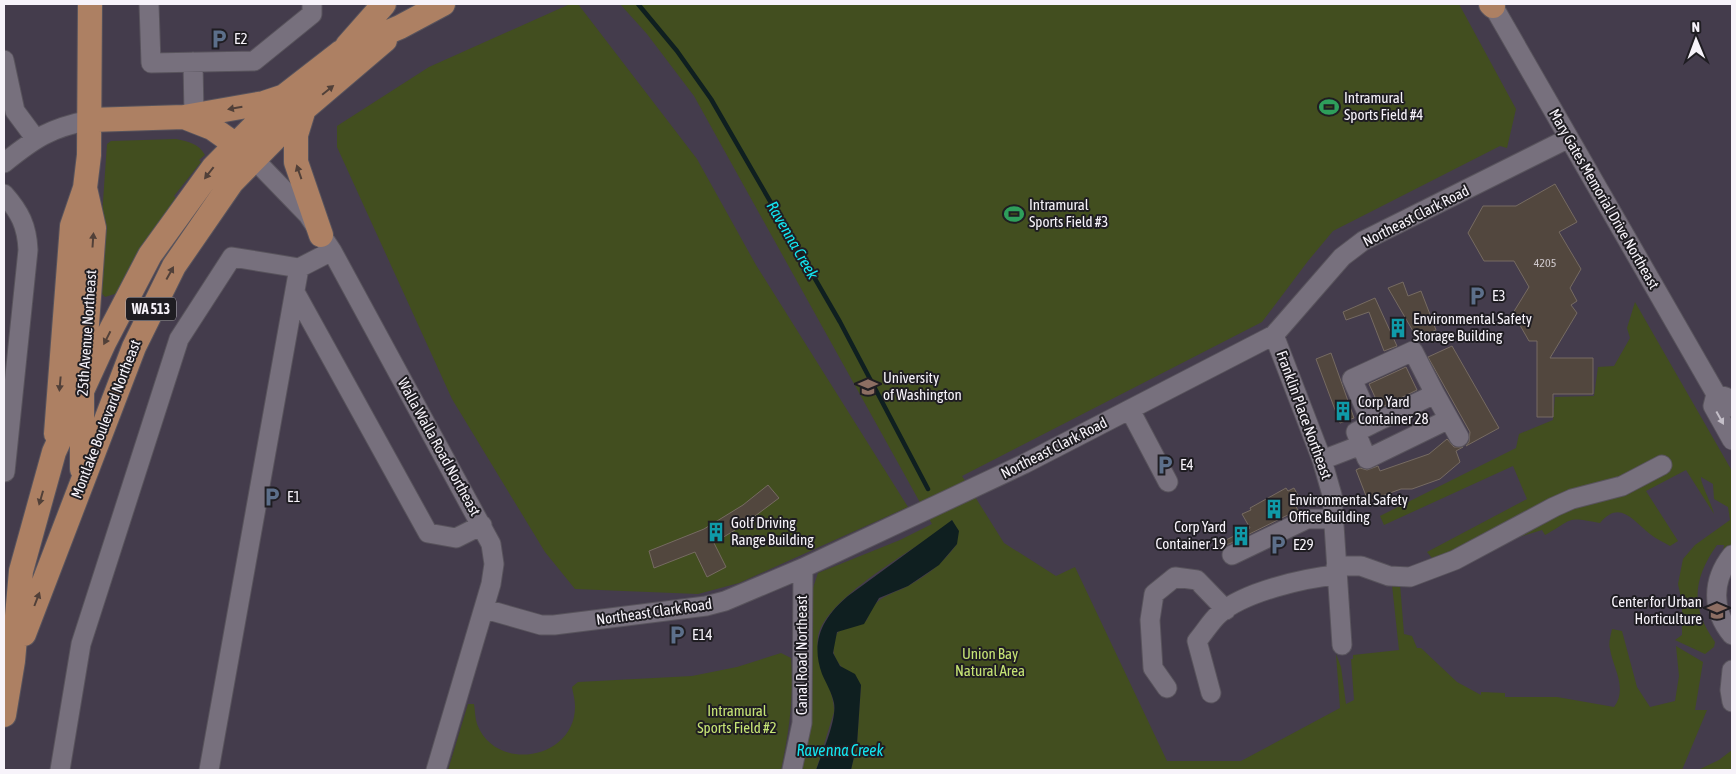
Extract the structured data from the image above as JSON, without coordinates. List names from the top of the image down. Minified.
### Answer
{"streets":{"main road":["WA 513","25th Avenue Northeast","Montlake Boulevard Northeast"],"street":["Mary Gates Memorial Drive Northeast","Northeast Clark Road","Franklin Place Northeast","Walla Walla Road Northeast","Canal Road Northeast"]},"crossings":[["Mary Gates Memorial Drive Northeast","Northeast Clark Road"],["Northeast Clark Road","Franklin Place Northeast"],["Northeast Clark Road","Walla Walla Road Northeast"],["Northeast Clark Road","Canal Road Northeast"],["25th Avenue Northeast","Montlake Boulevard Northeast"],["Montlake Boulevard Northeast","Walla Walla Road Northeast"]],"water":["Ravenna Creek"],"parks":["Union Bay Natural Area","Intramural Sports Field #2"],"places":{"parking":["E2","E3","E4","E1","E29","E14"],"sports":["Intramural Sports Field #4","Intramural Sports Field #3"],"building":["Environmental Safety Storage Building","Corp Yard Container 28","Environmental Safety Office Building","Golf Driving Range Building","Corp Yard Container 19"],"school or university":["University of Washington","Center for Urban Horticulture"]},"house_numbers":["4205"],"north":"top"}
